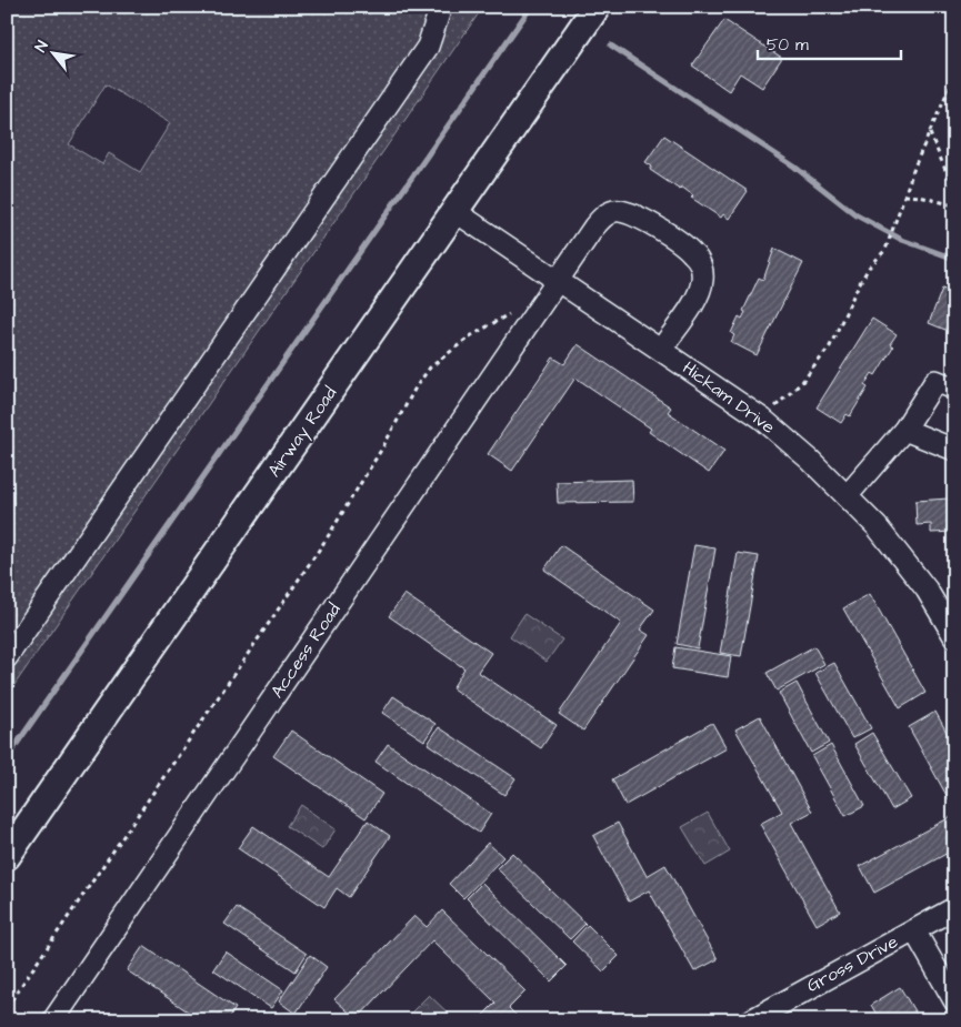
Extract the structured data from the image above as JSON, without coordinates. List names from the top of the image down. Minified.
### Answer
{"streets":{"main road":["Airway Road"],"street":["Hickam Drive","Access Road","Gross Drive"]},"crossings":[["Hickam Drive","Airway Road"],["Hickam Drive","Access Road"]],"scale_bar":"50 m","north":"top left"}
